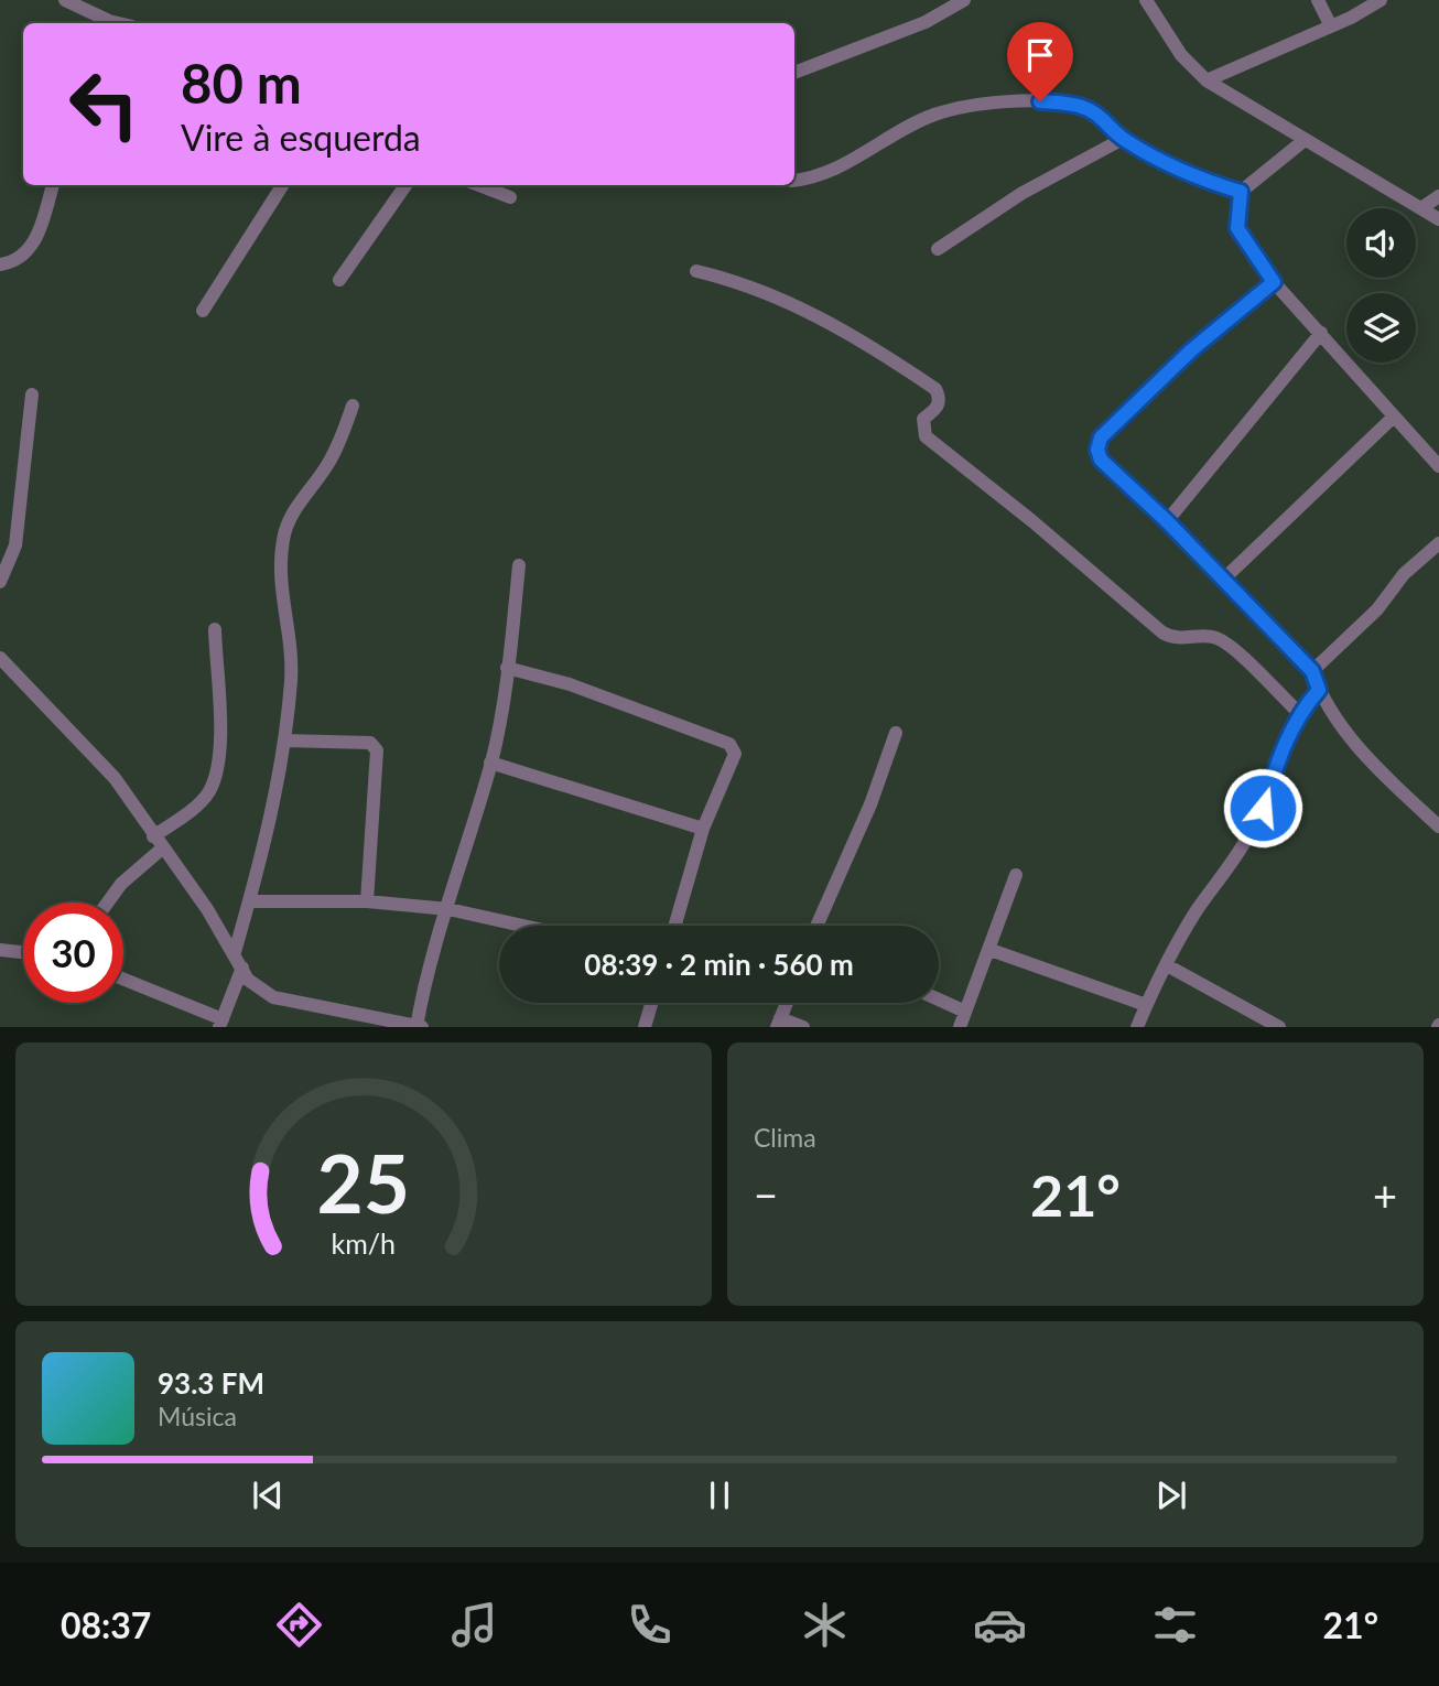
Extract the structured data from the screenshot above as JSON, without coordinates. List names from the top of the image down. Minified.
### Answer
{"page":{"turn":["80 m","Vire à esquerda"],"limit":"30","trip":"08:39 · 2 min · 560 m","tile":"Clima","heat":["−","21°","+"],"song":["93.3 FM","Música"],"tabs":["08:37","21°"],"gauge":["25","km/h"]}}
